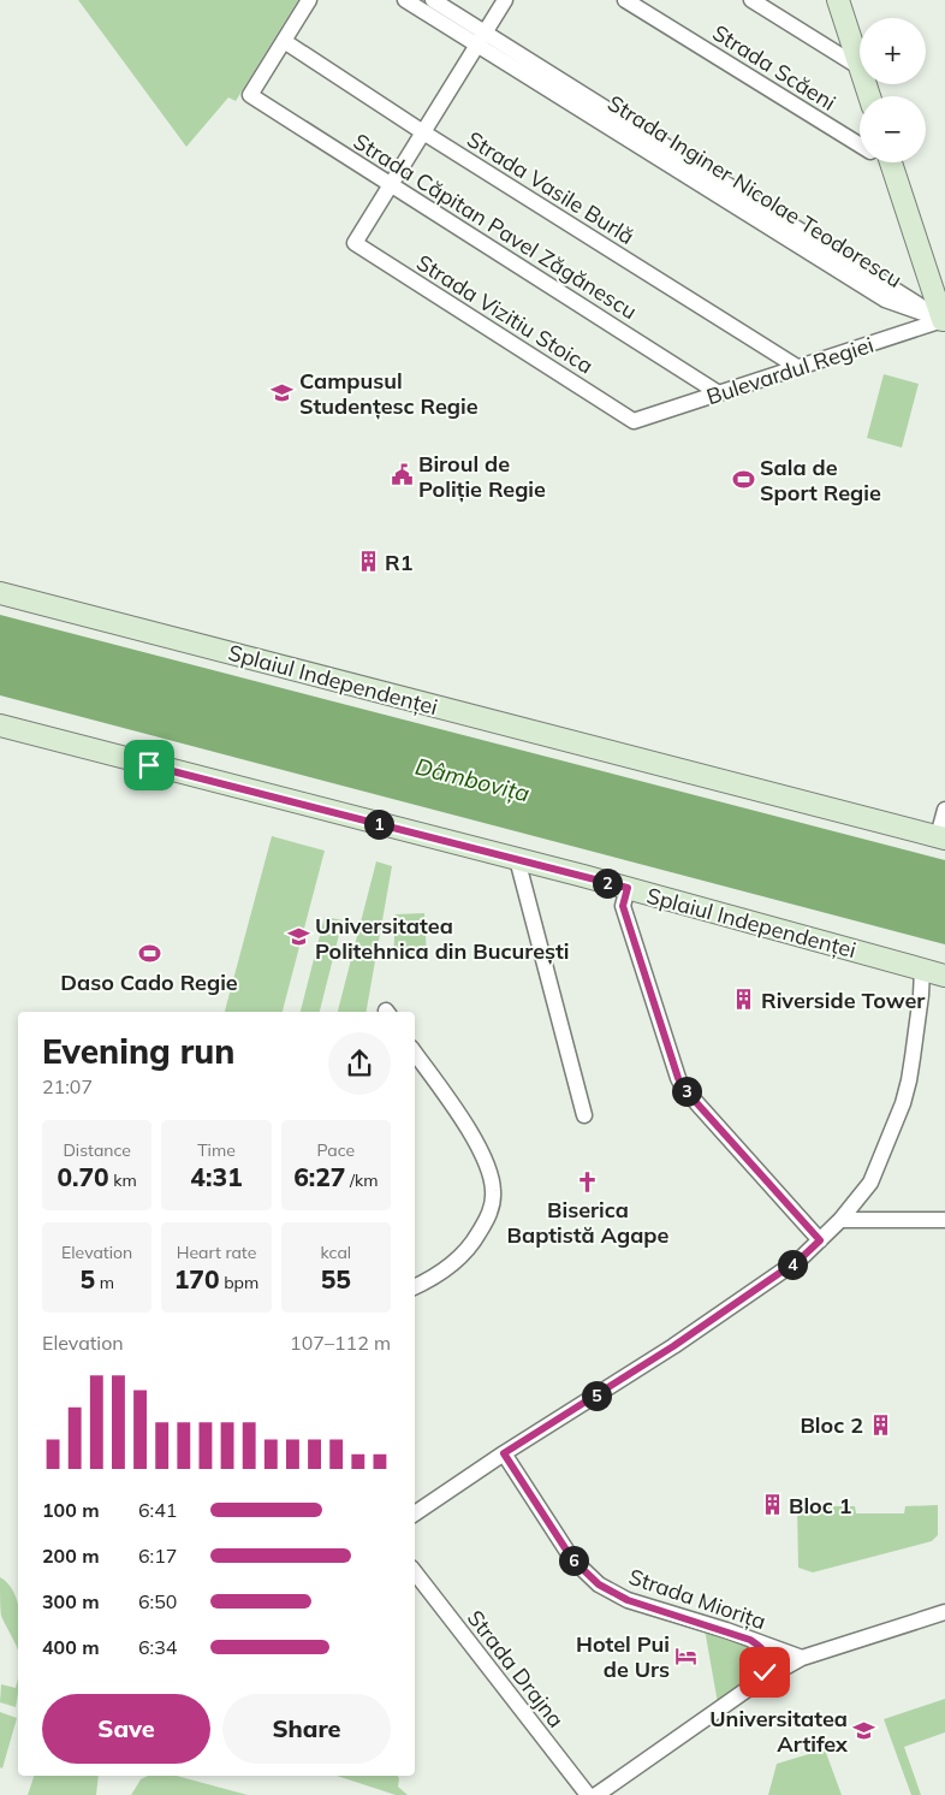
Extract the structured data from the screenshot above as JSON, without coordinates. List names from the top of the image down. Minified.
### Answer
{"streets":{"main road":["Splaiul Independenței"],"street":["Strada Scăeni","Strada Vasile Burlă","Strada Inginer Nicolae Teodorescu","Strada Căpitan Pavel Zăgănescu","Strada Vizitiu Stoica","Bulevardul Regiei","Strada Miorița","Strada Drajna"]},"crossings":[["Strada Vasile Burlă","Strada Căpitan Pavel Zăgănescu"],["Strada Vasile Burlă","Bulevardul Regiei"],["Strada Inginer Nicolae Teodorescu","Bulevardul Regiei"],["Strada Căpitan Pavel Zăgănescu","Strada Vizitiu Stoica"],["Strada Căpitan Pavel Zăgănescu","Bulevardul Regiei"],["Strada Vizitiu Stoica","Bulevardul Regiei"]],"water":["Dâmbovița"],"places":{"school or university":["Campusul Studențesc Regie","Universitatea Politehnica din București","Universitatea Artifex"],"public building":["Biroul de Poliție Regie"],"sports":["Sala de Sport Regie","Daso Cado Regie"],"building":["R1","Riverside Tower","Bloc 2","Bloc 1"],"church":["Biserica Baptistă Agape"],"hotel":["Hotel Pui de Urs"]},"page":{"map_buttons":["+","−"],"pins":["1","2","3","4","5","6"],"heading":["Evening run","21:07"],"stats":[["Distance","0.70 km"],["Time","4:31"],["Pace","6:27 /km"],["Elevation","5 m"],["Heart rate","170 bpm"],["kcal","55"]],"chart":["Elevation","107–112 m"],"list":[{"name":"100 m","note":"6:41"},{"name":"200 m","note":"6:17"},{"name":"300 m","note":"6:50"},{"name":"400 m","note":"6:34"}],"buttons":["Save","Share"]}}
